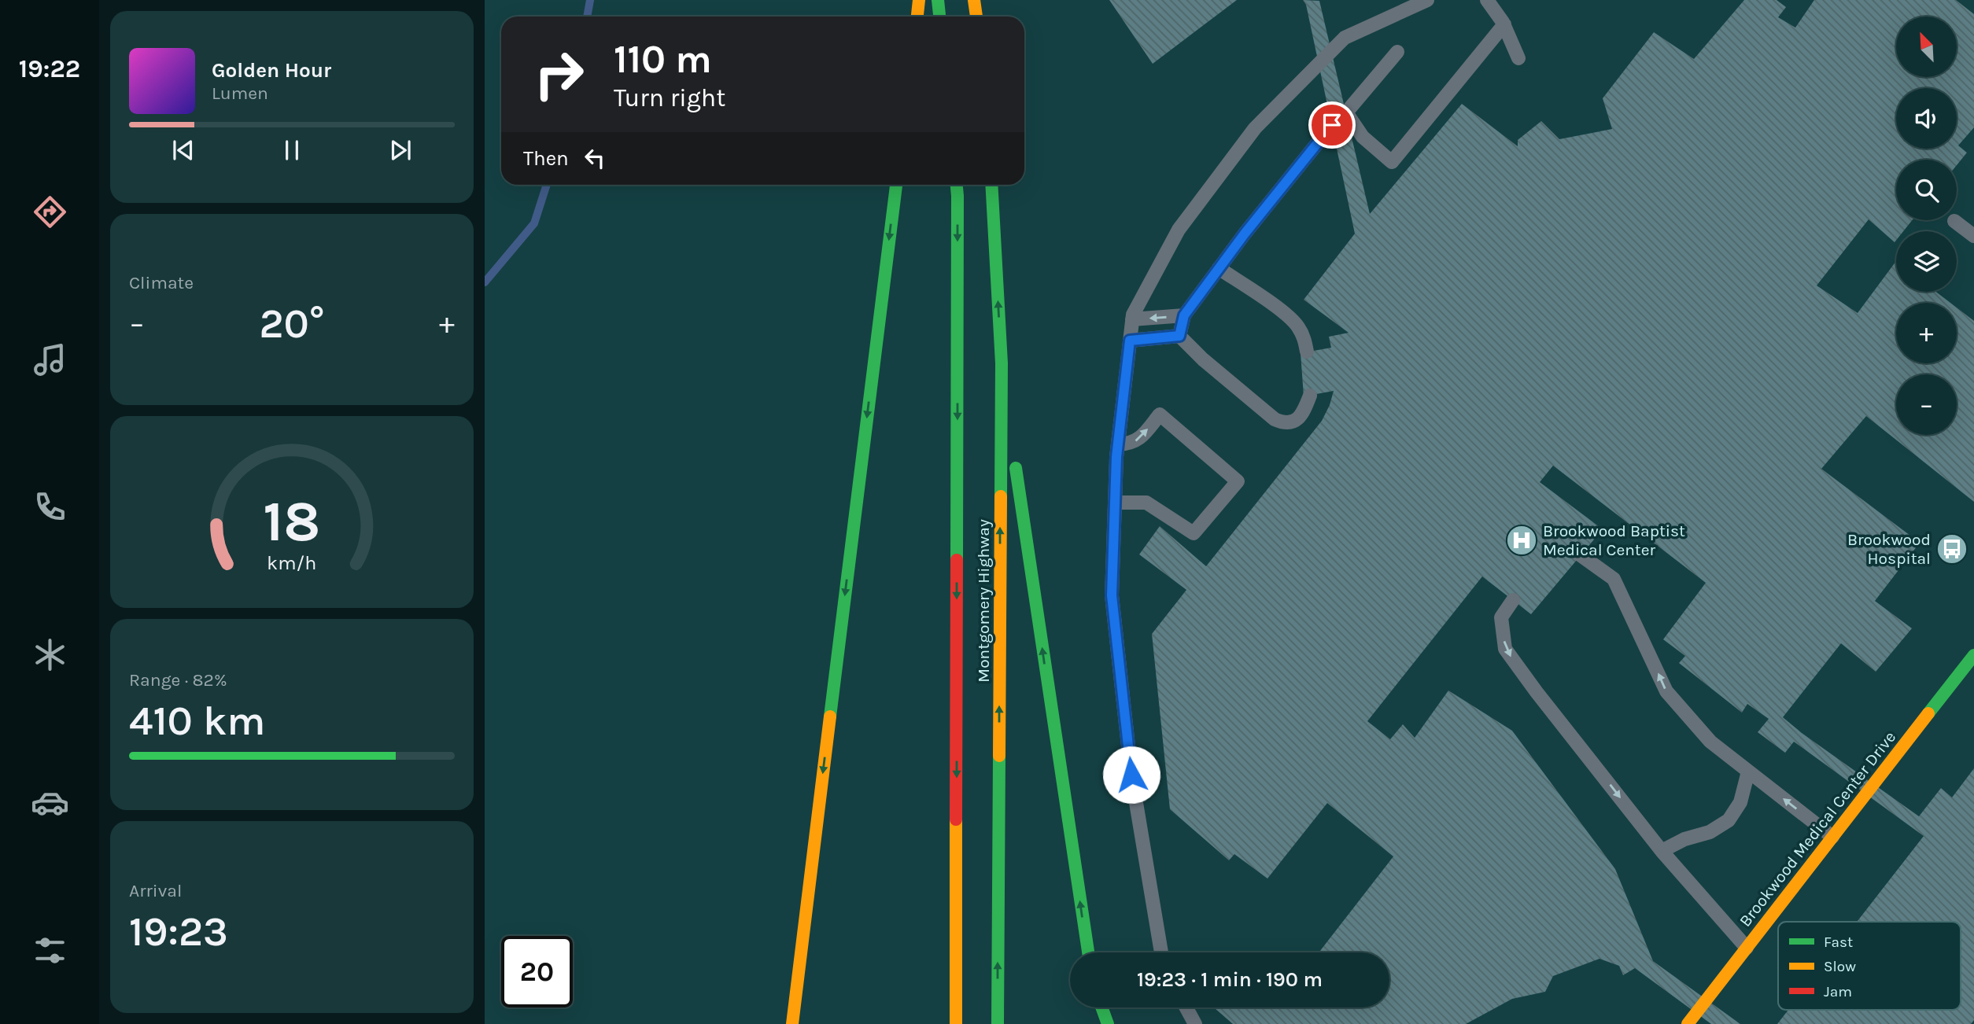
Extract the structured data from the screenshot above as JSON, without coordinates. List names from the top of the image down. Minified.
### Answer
{"streets":{"main road":["Montgomery Highway","Brookwood Medical Center Drive"]},"places":{"hospital":["Brookwood Baptist Medical Center"],"bus stop":["Brookwood Hospital"]},"legend":["Fast","Slow","Jam"],"north":"top left","page":{"tabs":"19:22","map_buttons":["+","−"],"turn":["110 m","Turn right"],"song":["Golden Hour","Lumen"],"then":"Then","tile":["Climate",["Range · 82%","410 km"],["Arrival","19:23"]],"heat":["−","20°","+"],"limit":"20","trip":"19:23 · 1 min · 190 m","gauge":["18","km/h"]}}
